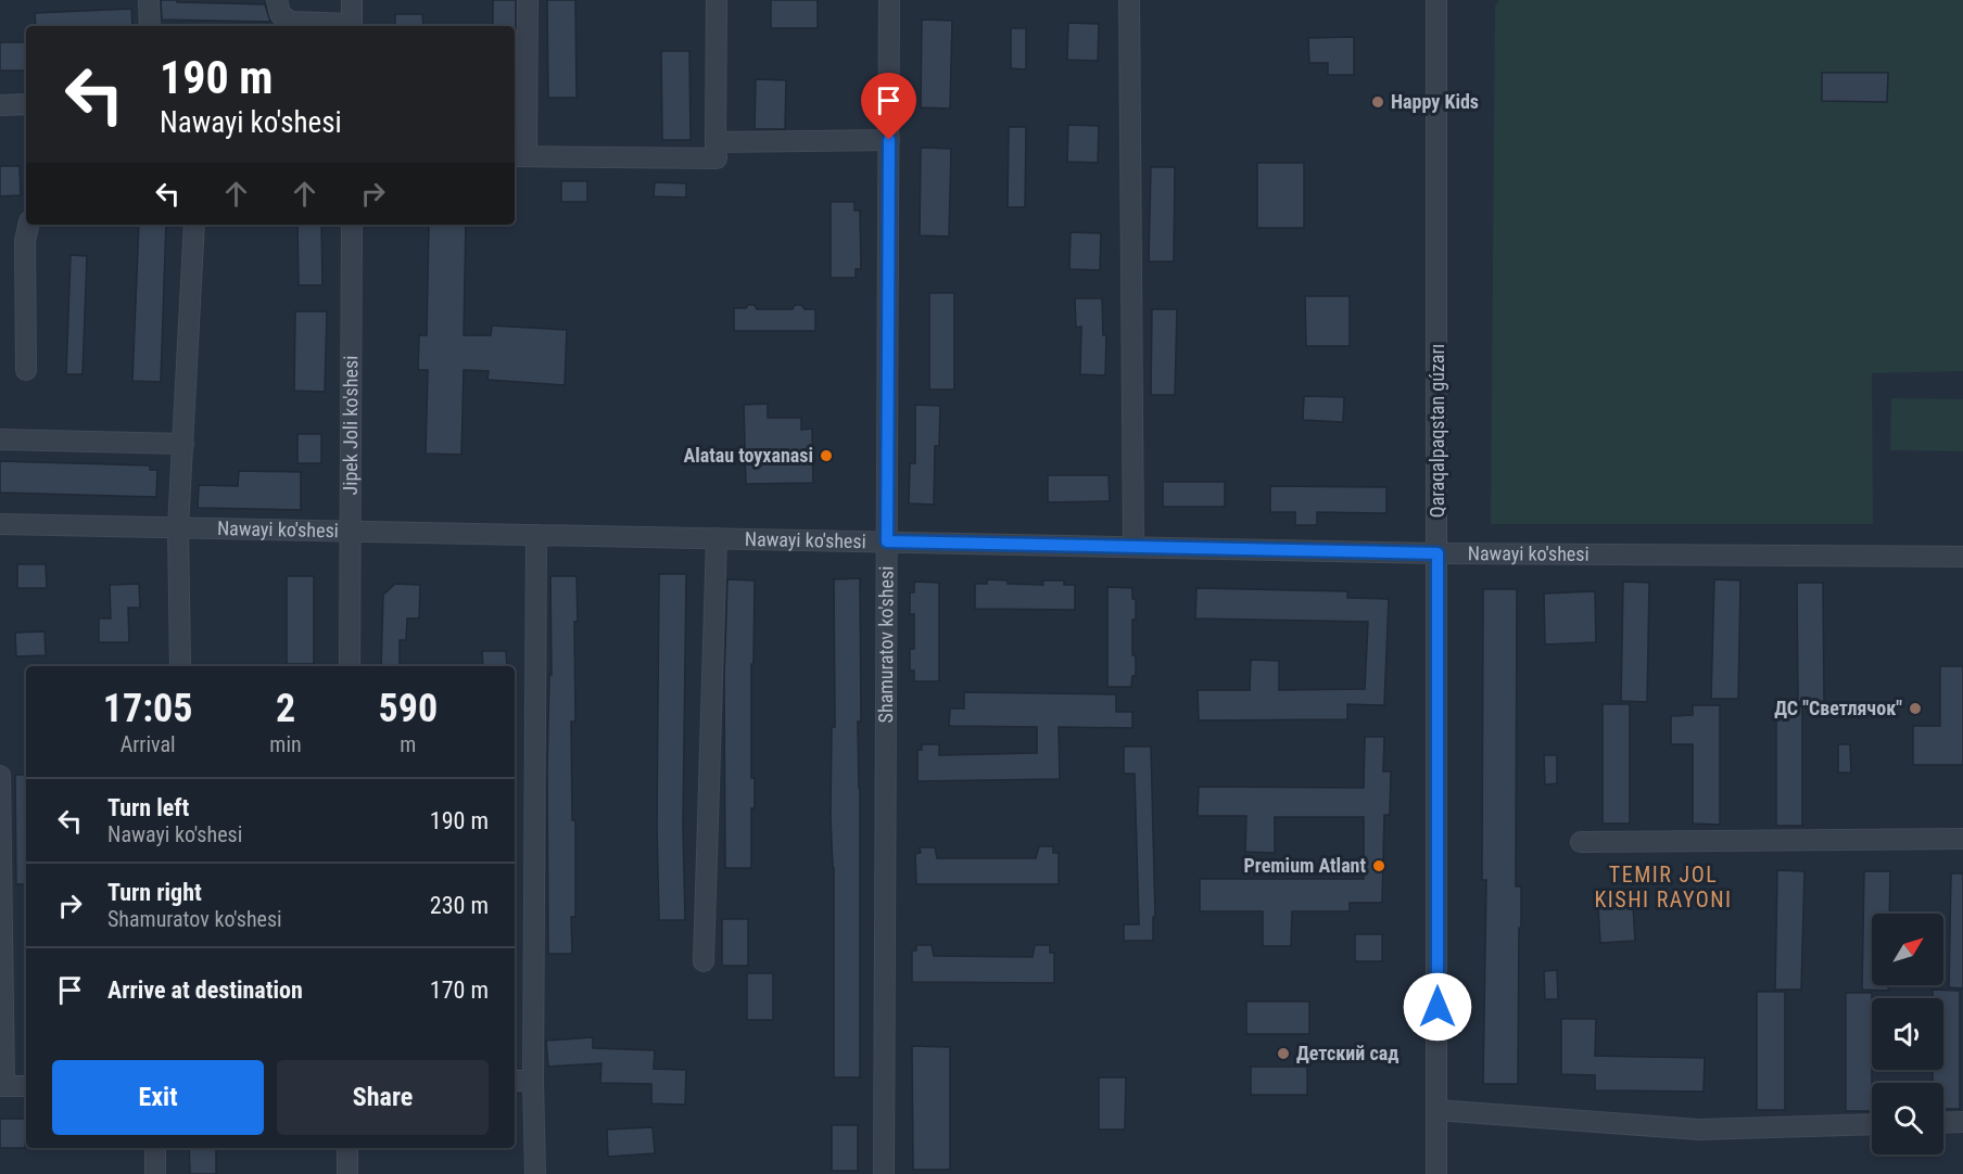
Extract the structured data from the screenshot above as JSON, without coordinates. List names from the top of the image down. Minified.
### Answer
{"streets":{"street":["Jipek Joli ko'shesi","Qaraqalpaqstan gúzarı","Nawayi ko'shesi","Shamuratov ko'shesi"]},"crossings":[["Jipek Joli ko'shesi","Nawayi ko'shesi"],["Qaraqalpaqstan gúzarı","Nawayi ko'shesi"],["Nawayi ko'shesi","Shamuratov ko'shesi"]],"districts":["TEMIR JOL KISHI RAYONI"],"places":["Happy Kids","Alatau toyxanasi","ДС \"Светлячок\"","Premium Atlant","Детский сад"],"north":"top right","page":{"turn":["190 m","Nawayi ko'shesi"],"eta":["17:05","Arrival","2","min","590","m"],"list":[{"name":"Turn left","note":"Nawayi ko'shesi","value":"190 m"},{"name":"Turn right","note":"Shamuratov ko'shesi","value":"230 m"},{"name":"Arrive at destination","value":"170 m"}],"buttons":["Exit","Share"]}}
